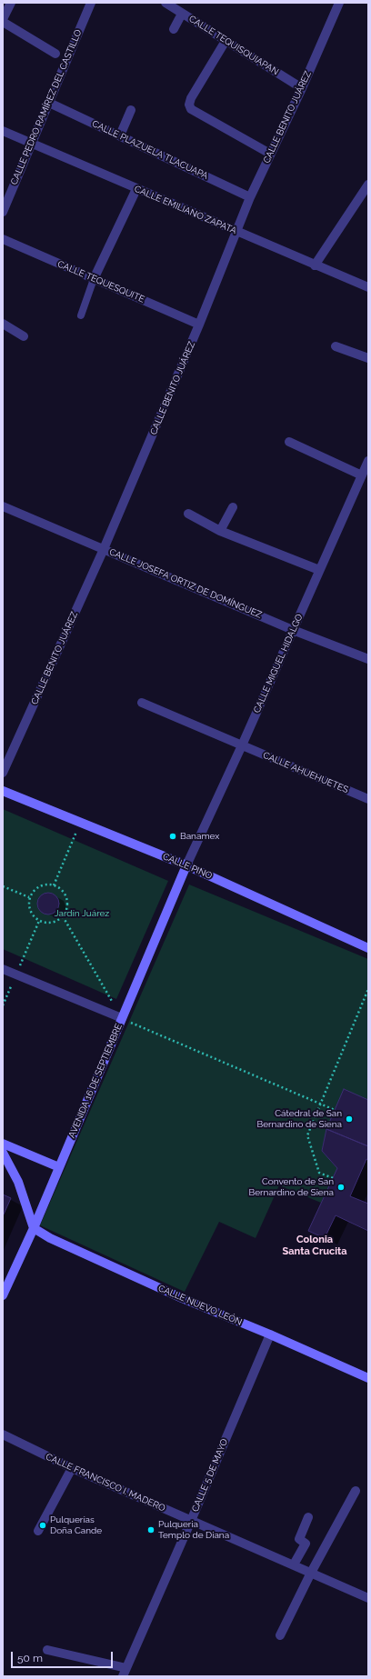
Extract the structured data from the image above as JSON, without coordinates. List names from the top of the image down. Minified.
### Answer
{"streets":{"street":["CALLE TEQUISQUIAPAN","CALLE PEDRO RAMÍREZ DEL CASTILLO","CALLE BENITO JUÁREZ","CALLE PLAZUELA TLACUAPA","CALLE EMILIANO ZAPATA","CALLE TEQUESQUITE","CALLE JOSEFA ORTIZ DE DOMÍNGUEZ","CALLE MIGUEL HIDALGO","CALLE AHUEHUETES","CALLE PINO","AVENIDA 16 DE SEPTIEMBRE","CALLE NUEVO LEÓN","CALLE 5 DE MAYO","CALLE FRANCISCO I. MADERO"]},"crossings":[["CALLE TEQUISQUIAPAN","CALLE BENITO JUÁREZ"],["CALLE PEDRO RAMÍREZ DEL CASTILLO","CALLE PLAZUELA TLACUAPA"],["CALLE PEDRO RAMÍREZ DEL CASTILLO","CALLE EMILIANO ZAPATA"],["CALLE BENITO JUÁREZ","CALLE PLAZUELA TLACUAPA"],["CALLE BENITO JUÁREZ","CALLE EMILIANO ZAPATA"],["CALLE BENITO JUÁREZ","CALLE TEQUESQUITE"],["CALLE BENITO JUÁREZ","CALLE JOSEFA ORTIZ DE DOMÍNGUEZ"],["CALLE JOSEFA ORTIZ DE DOMÍNGUEZ","CALLE MIGUEL HIDALGO"],["CALLE MIGUEL HIDALGO","CALLE AHUEHUETES"],["CALLE MIGUEL HIDALGO","CALLE PINO"],["CALLE MIGUEL HIDALGO","AVENIDA 16 DE SEPTIEMBRE"],["CALLE PINO","AVENIDA 16 DE SEPTIEMBRE"],["AVENIDA 16 DE SEPTIEMBRE","CALLE NUEVO LEÓN"],["CALLE NUEVO LEÓN","CALLE 5 DE MAYO"],["CALLE 5 DE MAYO","CALLE FRANCISCO I. MADERO"]],"districts":["Colonia Santa Crucita"],"parks":["Jardín Juárez"],"places":["Banamex","Cátedral de San Bernardino de Siena","Convento de San Bernardino de Siena","Pulquerías Doña Cande","Pulqueria Templo de Diana"],"scale_bar":"50 m"}
